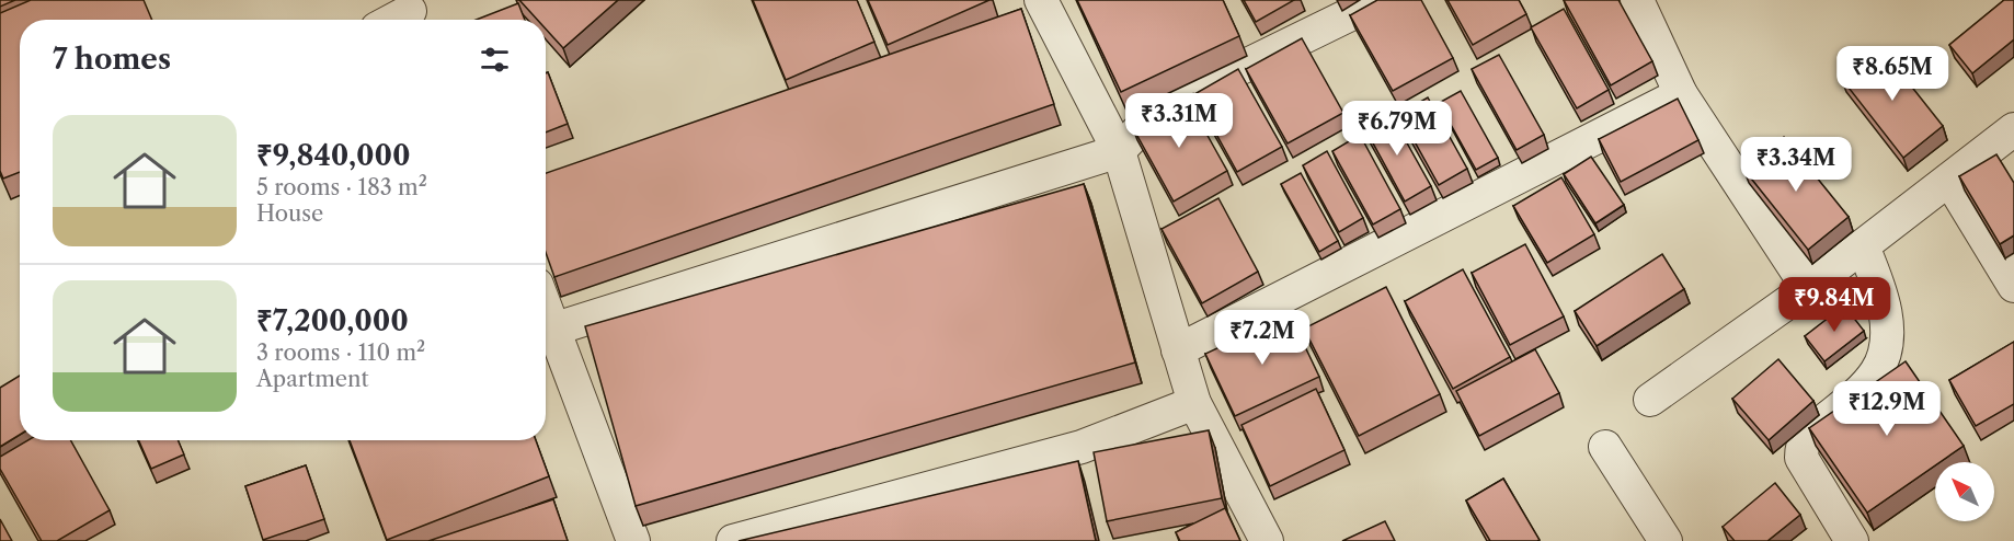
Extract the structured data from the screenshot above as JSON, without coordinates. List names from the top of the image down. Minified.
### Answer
{"north":"top left","page":{"heading":"7 homes","price":["₹8.65M","₹3.31M","₹6.79M","₹3.34M","₹9.84M","₹7.2M","₹12.9M"],"list":[{"name":"₹9,840,000","note":"5 rooms · 183 m² · House"},{"name":"₹7,200,000","note":"3 rooms · 110 m² · Apartment"}]}}
